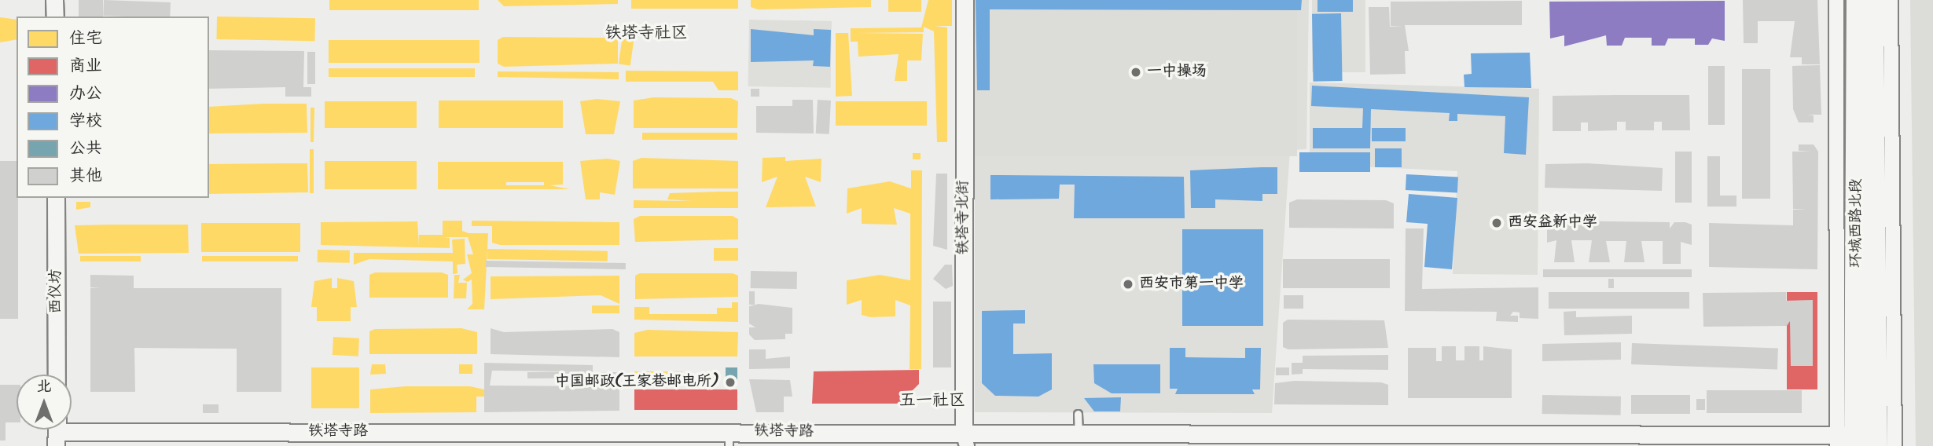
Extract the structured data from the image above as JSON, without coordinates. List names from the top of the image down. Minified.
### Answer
{"streets":{"main road":["环城西路北段"],"street":["铁塔寺北街","西仪坊","铁塔寺路"]},"crossings":[["铁塔寺北街","铁塔寺路"],["环城西路北段","铁塔寺路"]],"districts":["铁塔寺社区","五一社区"],"places":["一中操场","西安益新中学","西安市第一中学","中国邮政(王家巷邮电所)"],"legend":["住宅","商业","办公","学校","公共","其他"],"north":"top"}
